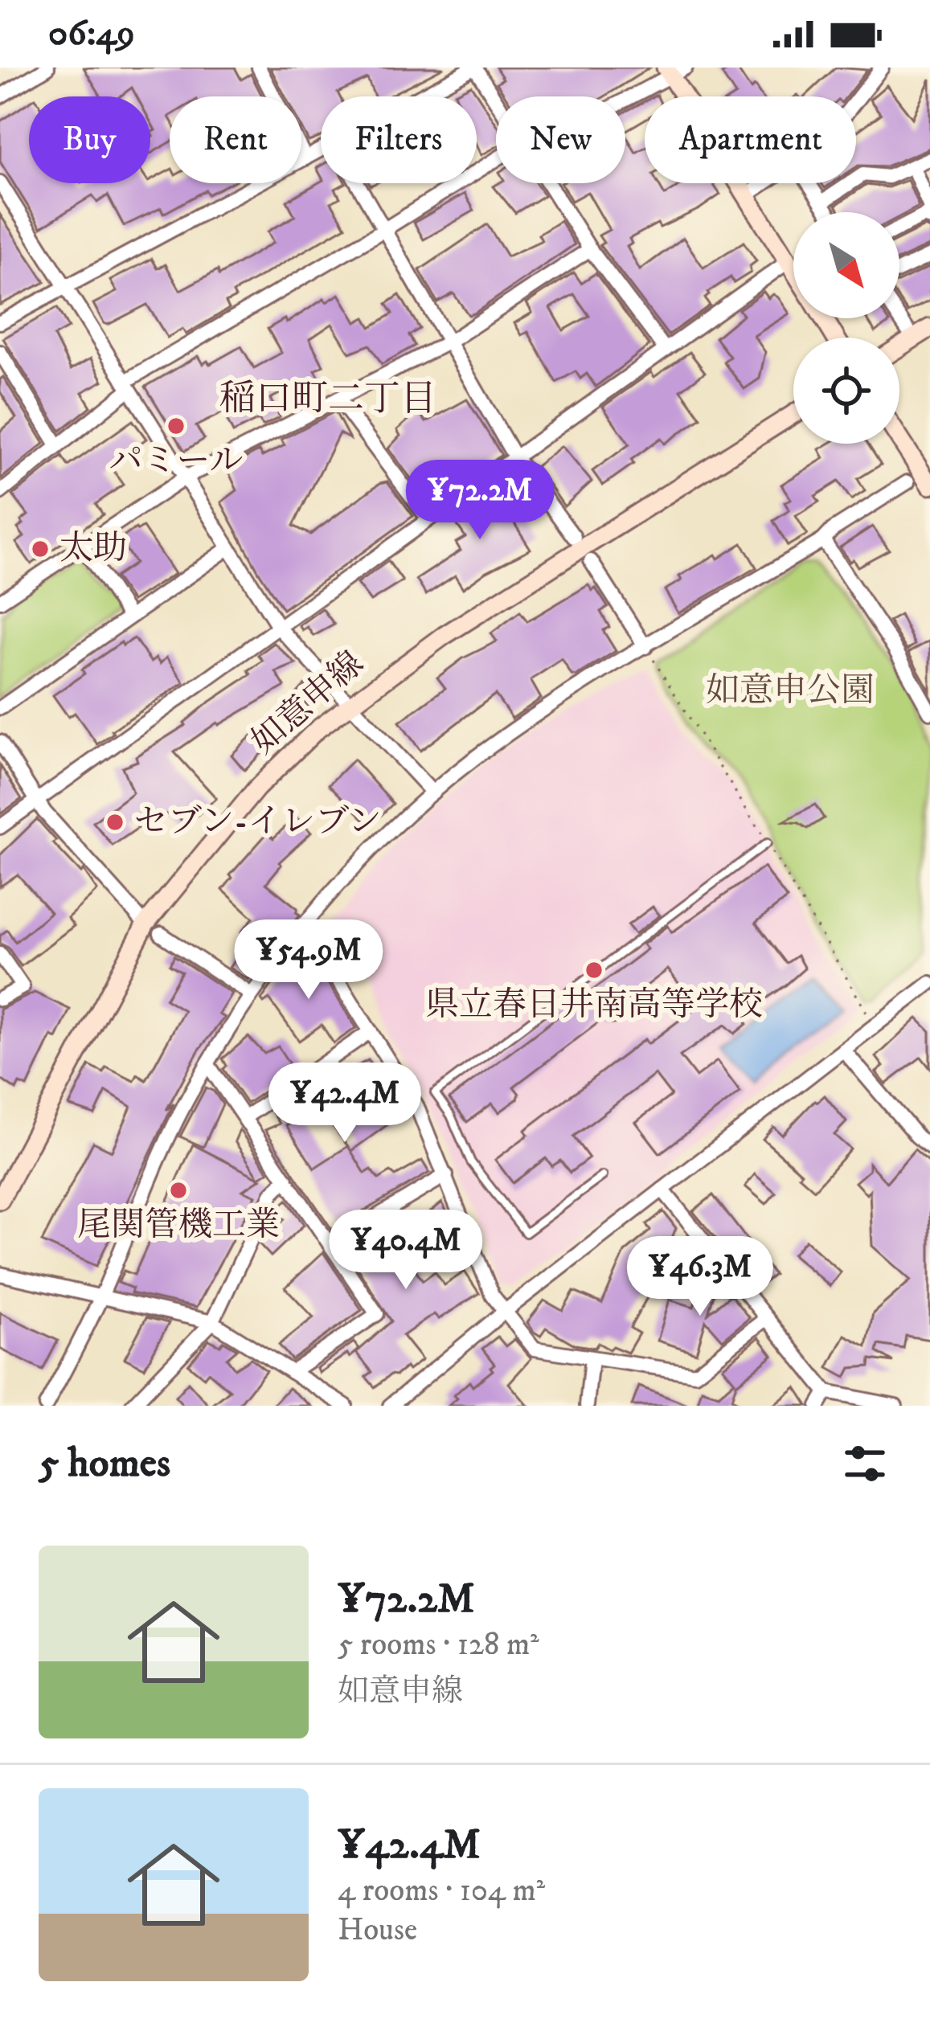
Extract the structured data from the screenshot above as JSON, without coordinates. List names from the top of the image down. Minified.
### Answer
{"streets":{"street":["如意申線"]},"districts":["稲口町二丁目"],"parks":["如意申公園"],"places":["パミール","太助","セブン-イレブン","県立春日井南高等学校","尾関管機工業"],"north":"bottom right","page":{"status":"06:49","chip":["Buy","Rent","Filters","New","Apartment"],"price":["¥72.2M","¥54.9M","¥42.4M","¥40.4M","¥46.3M"],"heading":"5 homes","list":[{"name":"¥72.2M","note":"5 rooms · 128 m² · 如意申線"},{"name":"¥42.4M","note":"4 rooms · 104 m² · House"}]}}
